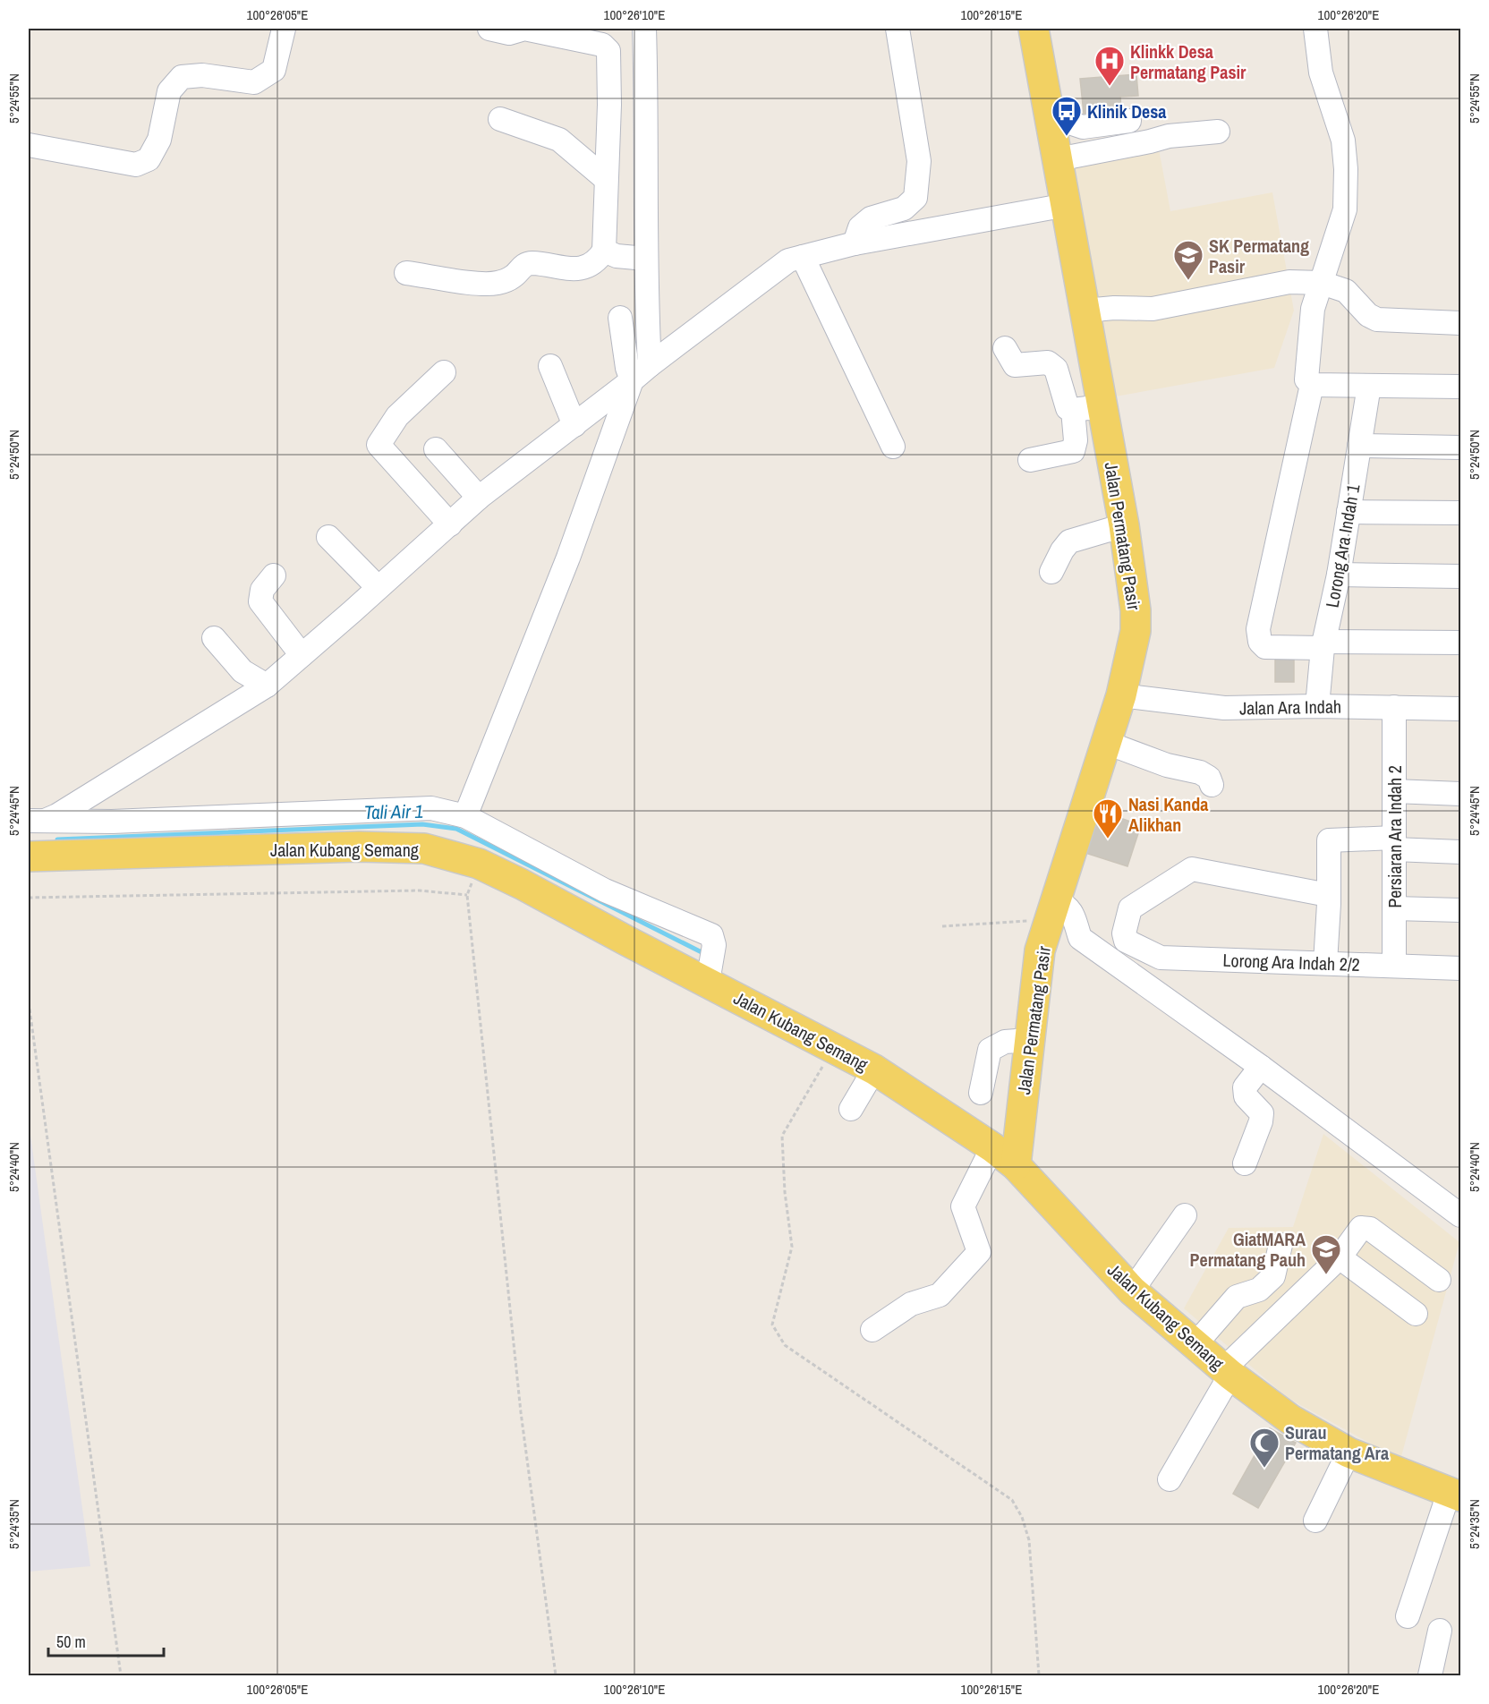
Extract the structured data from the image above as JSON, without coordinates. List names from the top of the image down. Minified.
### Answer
{"streets":{"main road":["Jalan Permatang Pasir","Jalan Kubang Semang"],"street":["Lorong Ara Indah 1","Jalan Ara Indah","Persiaran Ara Indah 2","Lorong Ara Indah 2/2"]},"crossings":[["Jalan Permatang Pasir","Jalan Ara Indah"],["Jalan Permatang Pasir","Jalan Kubang Semang"],["Lorong Ara Indah 1","Jalan Ara Indah"],["Jalan Ara Indah","Persiaran Ara Indah 2"],["Persiaran Ara Indah 2","Lorong Ara Indah 2/2"]],"water":["Tali Air 1"],"places":{"hospital":["Klinkk Desa Permatang Pasir"],"bus stop":["Klinik Desa"],"school or university":["SK Permatang Pasir","GiatMARA Permatang Pauh"],"restaurant":["Nasi Kanda Alikhan"],"mosque":["Surau Permatang Ara"]},"scale_bar":"50 m","coordinates":["100°26'05\"E","100°26'10\"E","100°26'15\"E","100°26'20\"E","5°24'55\"N","5°24'50\"N","5°24'45\"N","5°24'40\"N","5°24'35\"N"]}
